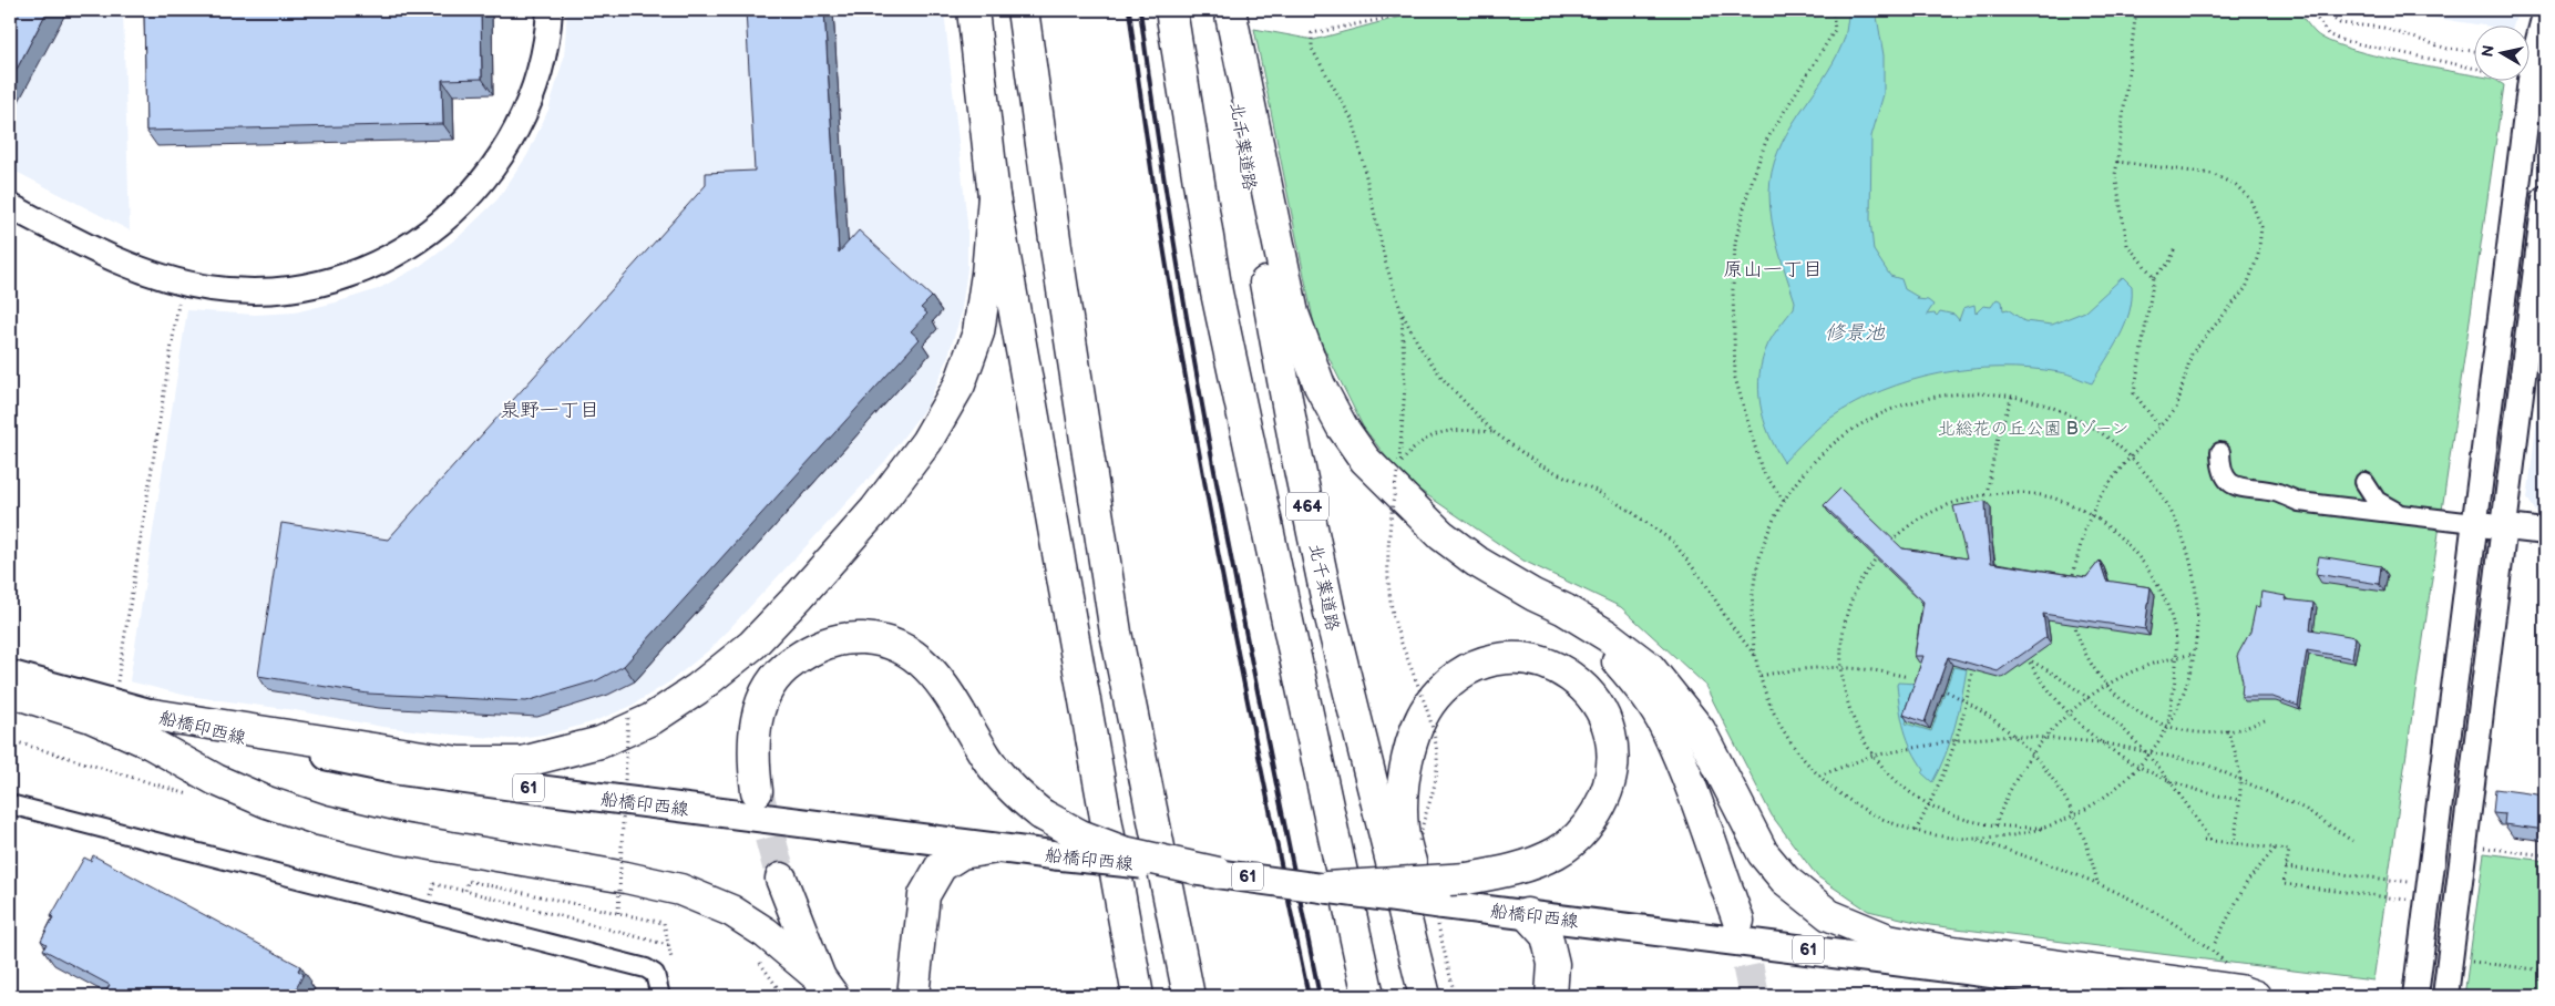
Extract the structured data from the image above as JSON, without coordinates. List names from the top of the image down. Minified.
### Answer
{"streets":{"highway":["北千葉道路","464"],"main road":["船橋印西線","61"]},"districts":["原山一丁目","泉野一丁目"],"water":["修景池"],"parks":["北総花の丘公園 Bゾーン"],"north":"left"}
